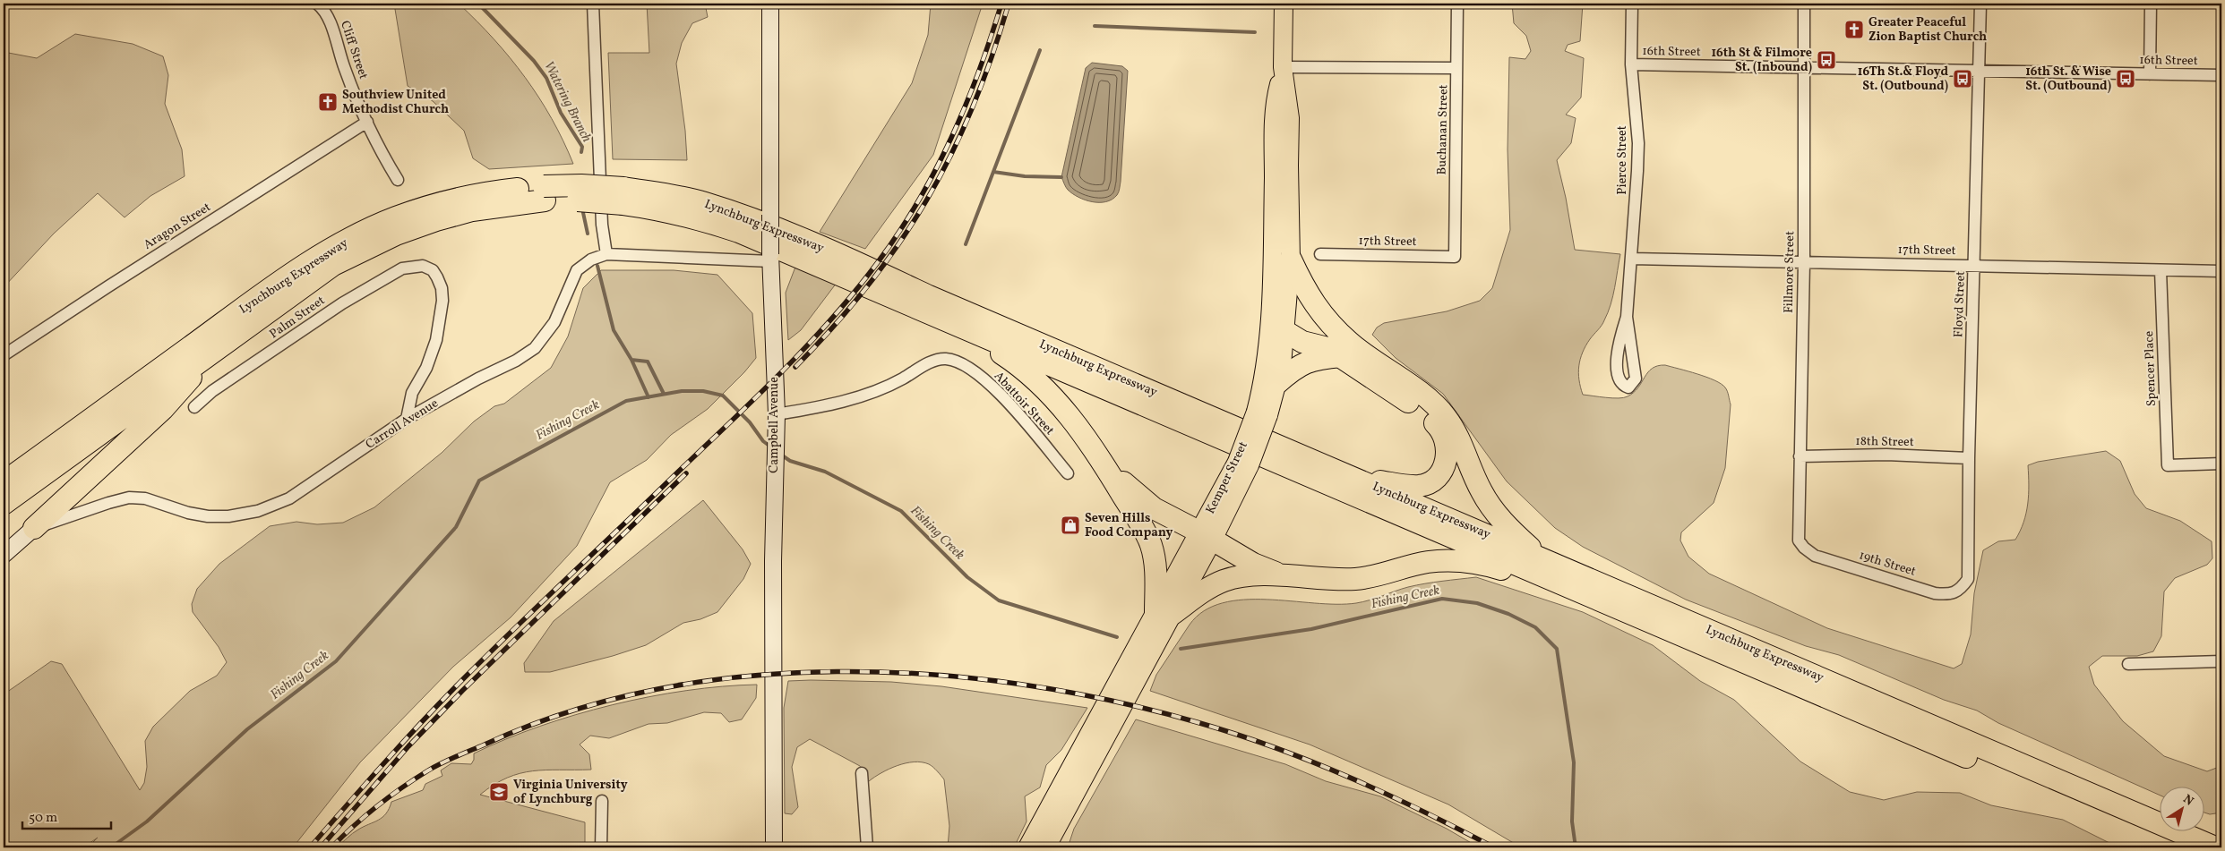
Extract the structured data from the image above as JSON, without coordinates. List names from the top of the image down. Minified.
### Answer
{"streets":{"highway":["Lynchburg Expressway"],"main road":["Carroll Avenue","Campbell Avenue","Kemper Street"],"street":["Cliff Street","16th Street","Buchanan Street","Pierce Street","Aragon Street","17th Street","Fillmore Street","Floyd Street","Palm Street","Spencer Place","Abattoir Street","18th Street","19th Street"]},"crossings":[["Cliff Street","Aragon Street"],["16th Street","Pierce Street"],["16th Street","Fillmore Street"],["16th Street","Floyd Street"],["Buchanan Street","17th Street"],["Pierce Street","17th Street"],["17th Street","Fillmore Street"],["17th Street","Floyd Street"],["17th Street","Spencer Place"],["Fillmore Street","18th Street"],["Fillmore Street","19th Street"],["Floyd Street","18th Street"],["Floyd Street","19th Street"],["Palm Street","Carroll Avenue"],["Abattoir Street","Campbell Avenue"],["Carroll Avenue","Campbell Avenue"]],"water":["Watering Branch","Fishing Creek"],"places":{"church":["Greater Peaceful Zion Baptist Church","Southview United Methodist Church"],"bus stop":["16th St & Filmore St. (Inbound)","16Th St.& Floyd St. (Outbound)","16th St. & Wise St. (Outbound)"],"shop":["Seven Hills Food Company"],"school or university":["Virginia University of Lynchburg"]},"scale_bar":"50 m","north":"top right"}
